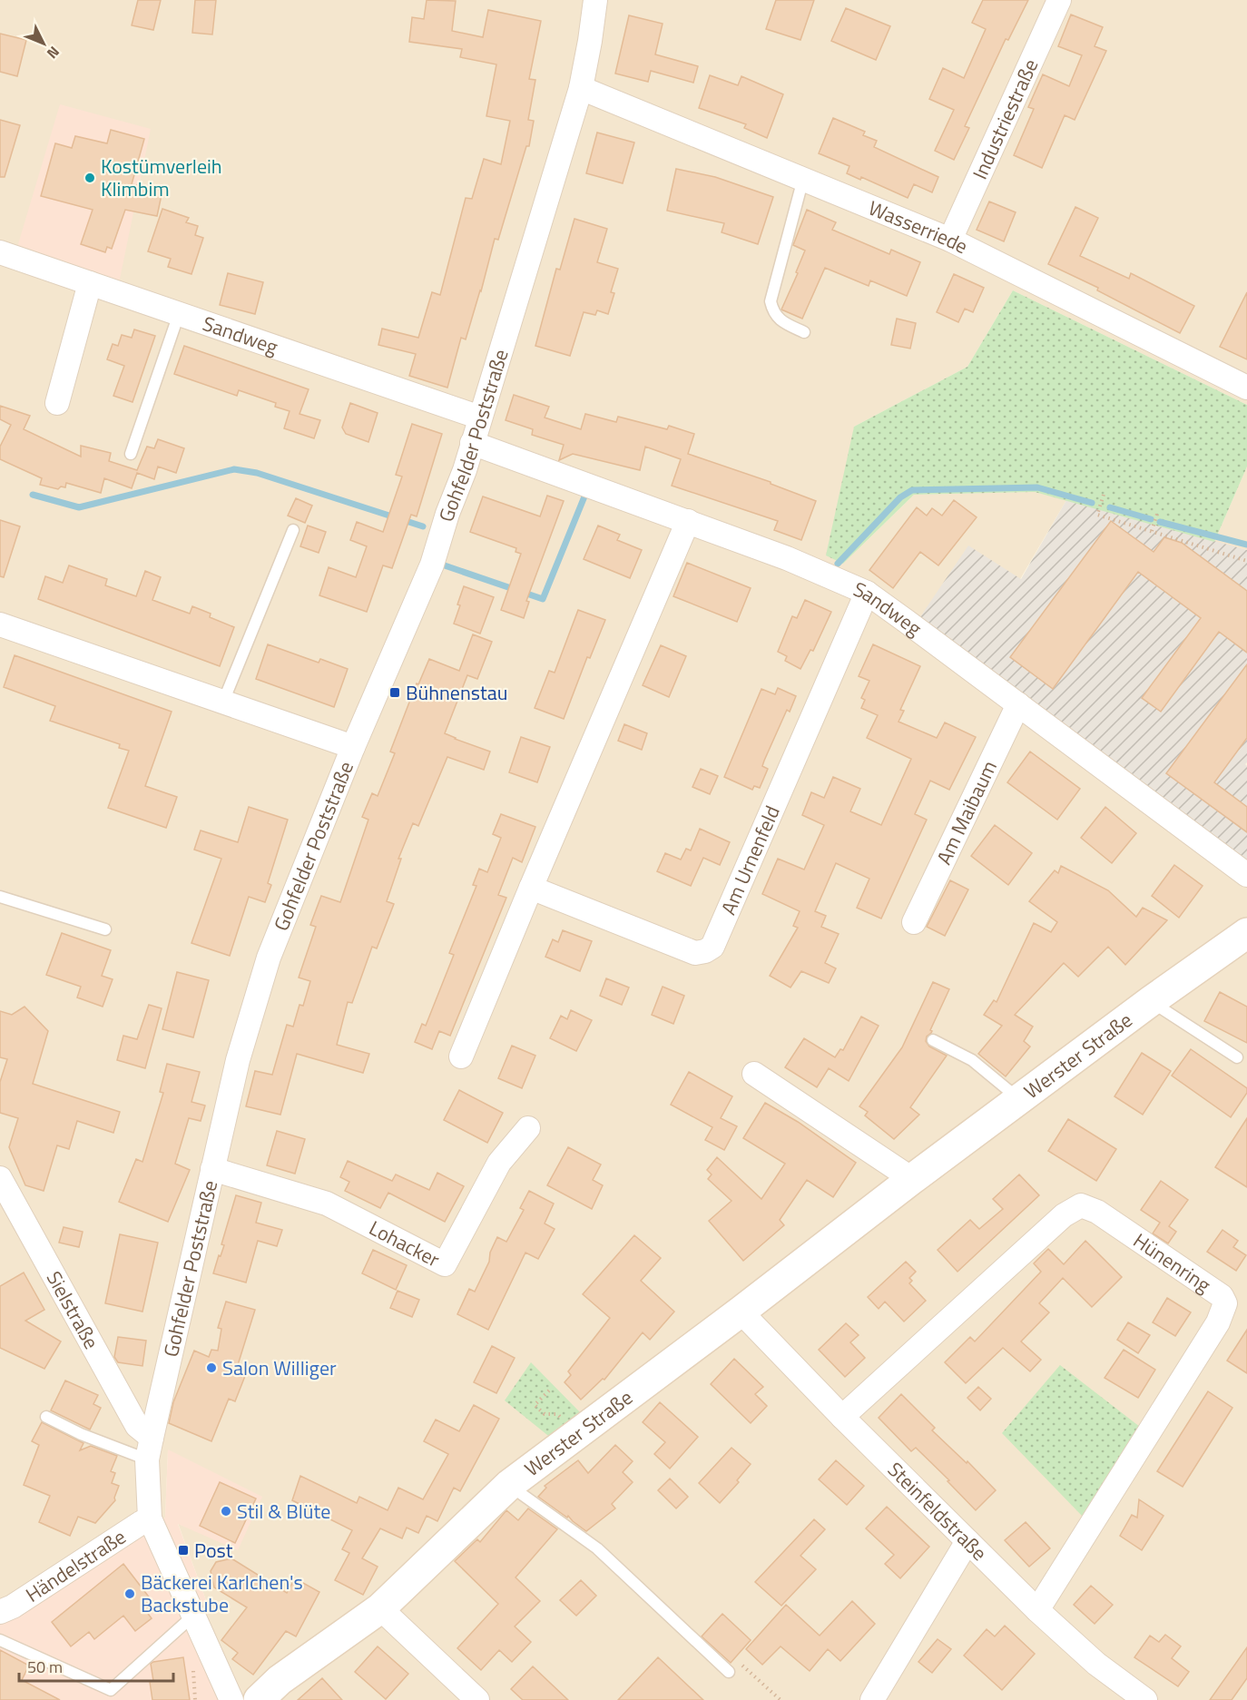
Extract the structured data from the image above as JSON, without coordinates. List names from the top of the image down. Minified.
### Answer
{"streets":{"main road":["Werster Straße"],"street":["Industriestraße","Wasserriede","Sandweg","Gohfelder Poststraße","Am Maibaum","Am Urnenfeld","Lohacker","Hünenring","Sielstraße","Steinfeldstraße","Händelstraße"]},"crossings":[["Industriestraße","Wasserriede"],["Wasserriede","Gohfelder Poststraße"],["Sandweg","Gohfelder Poststraße"],["Sandweg","Am Maibaum"],["Sandweg","Am Urnenfeld"],["Gohfelder Poststraße","Lohacker"],["Gohfelder Poststraße","Sielstraße"],["Gohfelder Poststraße","Händelstraße"],["Werster Straße","Steinfeldstraße"],["Hünenring","Steinfeldstraße"]],"places":{"other":["Kostümverleih Klimbim","Salon Williger","Stil & Blüte","Bäckerei Karlchen's Backstube"],"transit":["Bühnenstau","Post"]},"scale_bar":"50 m","north":"bottom right"}
